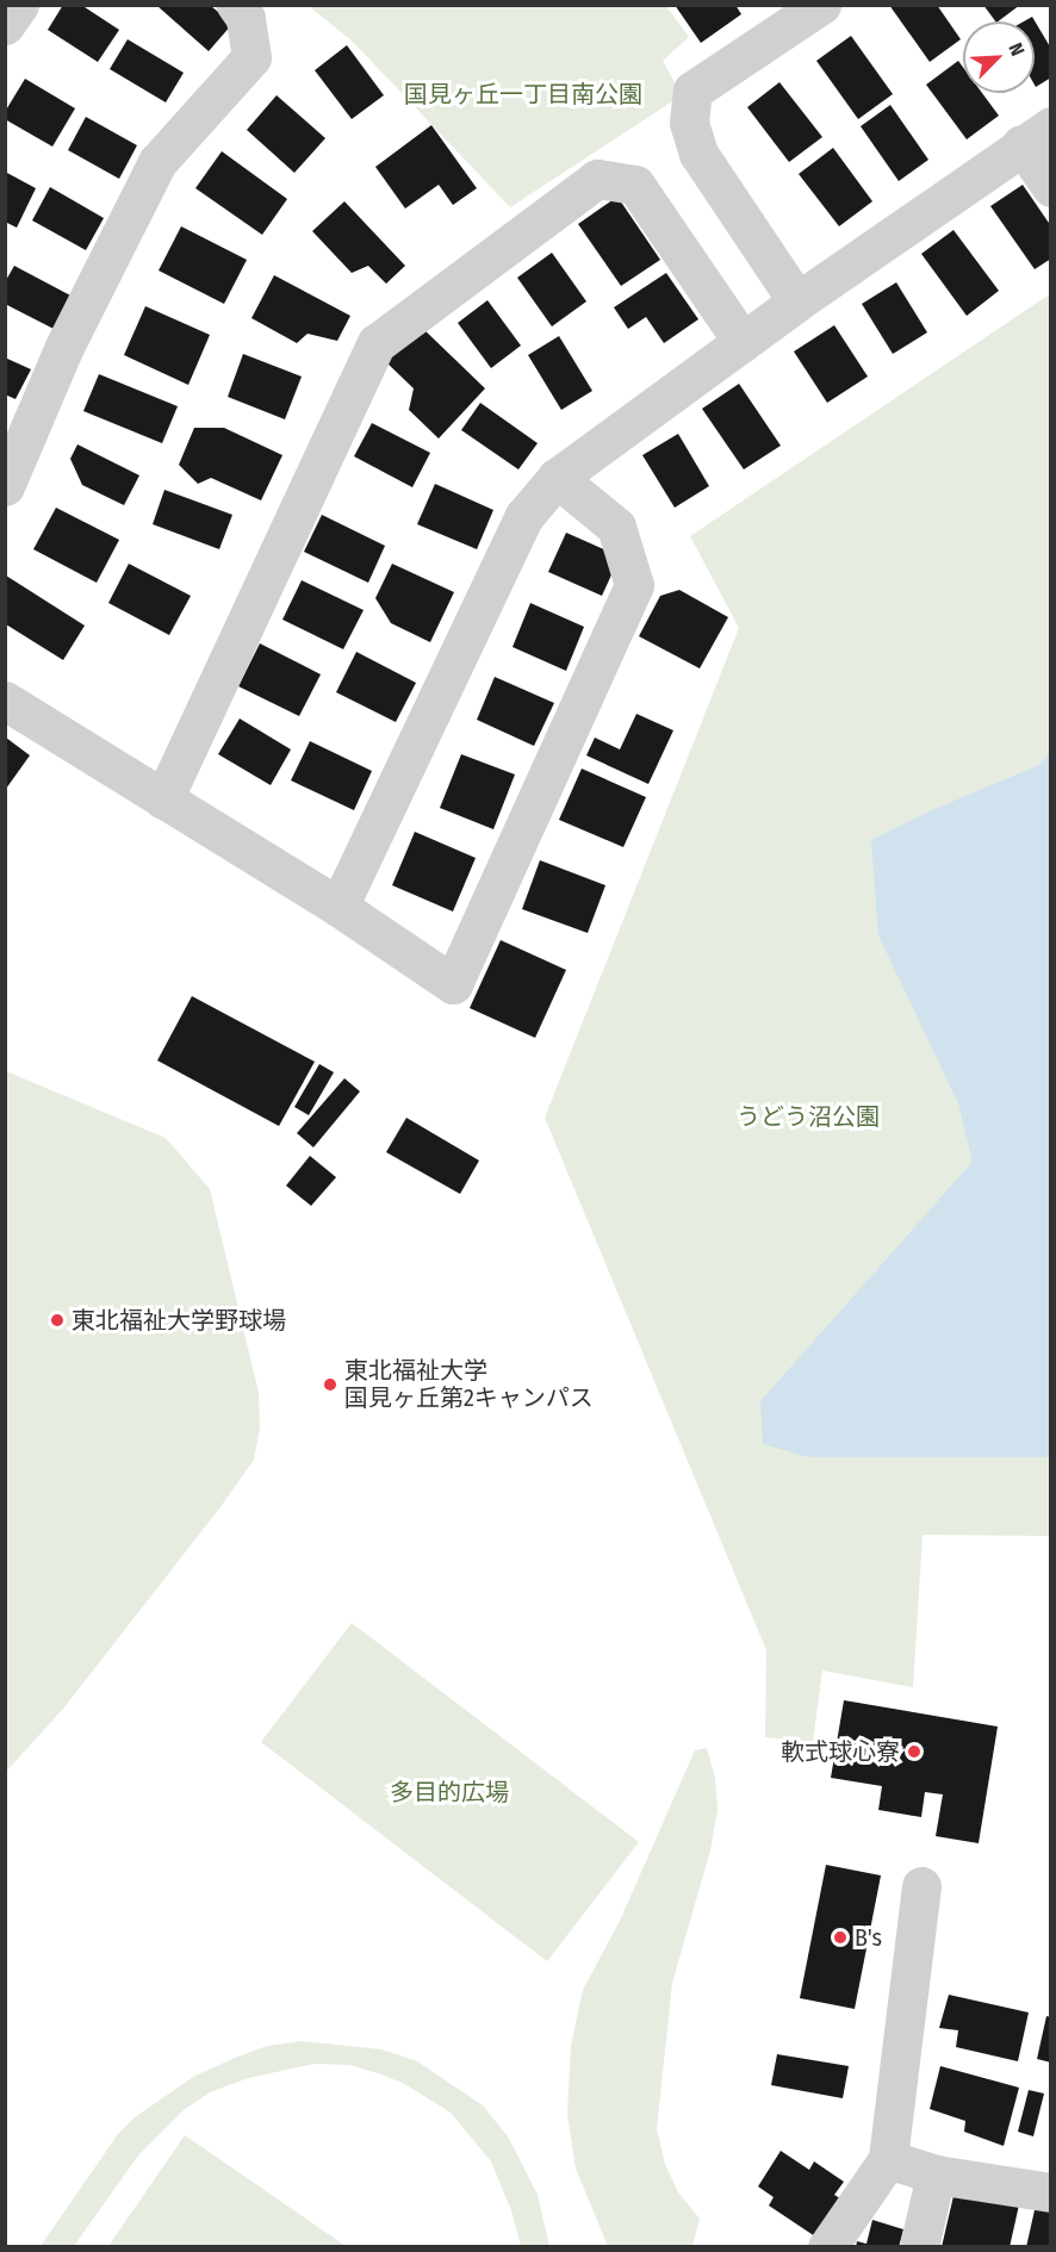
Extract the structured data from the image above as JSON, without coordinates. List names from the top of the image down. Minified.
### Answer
{"parks":["国見ヶ丘一丁目南公園","うどう沼公園","多目的広場"],"places":["東北福祉大学野球場","東北福祉大学 国見ヶ丘第2キャンパス","軟式球心寮","B's"],"north":"top right"}
